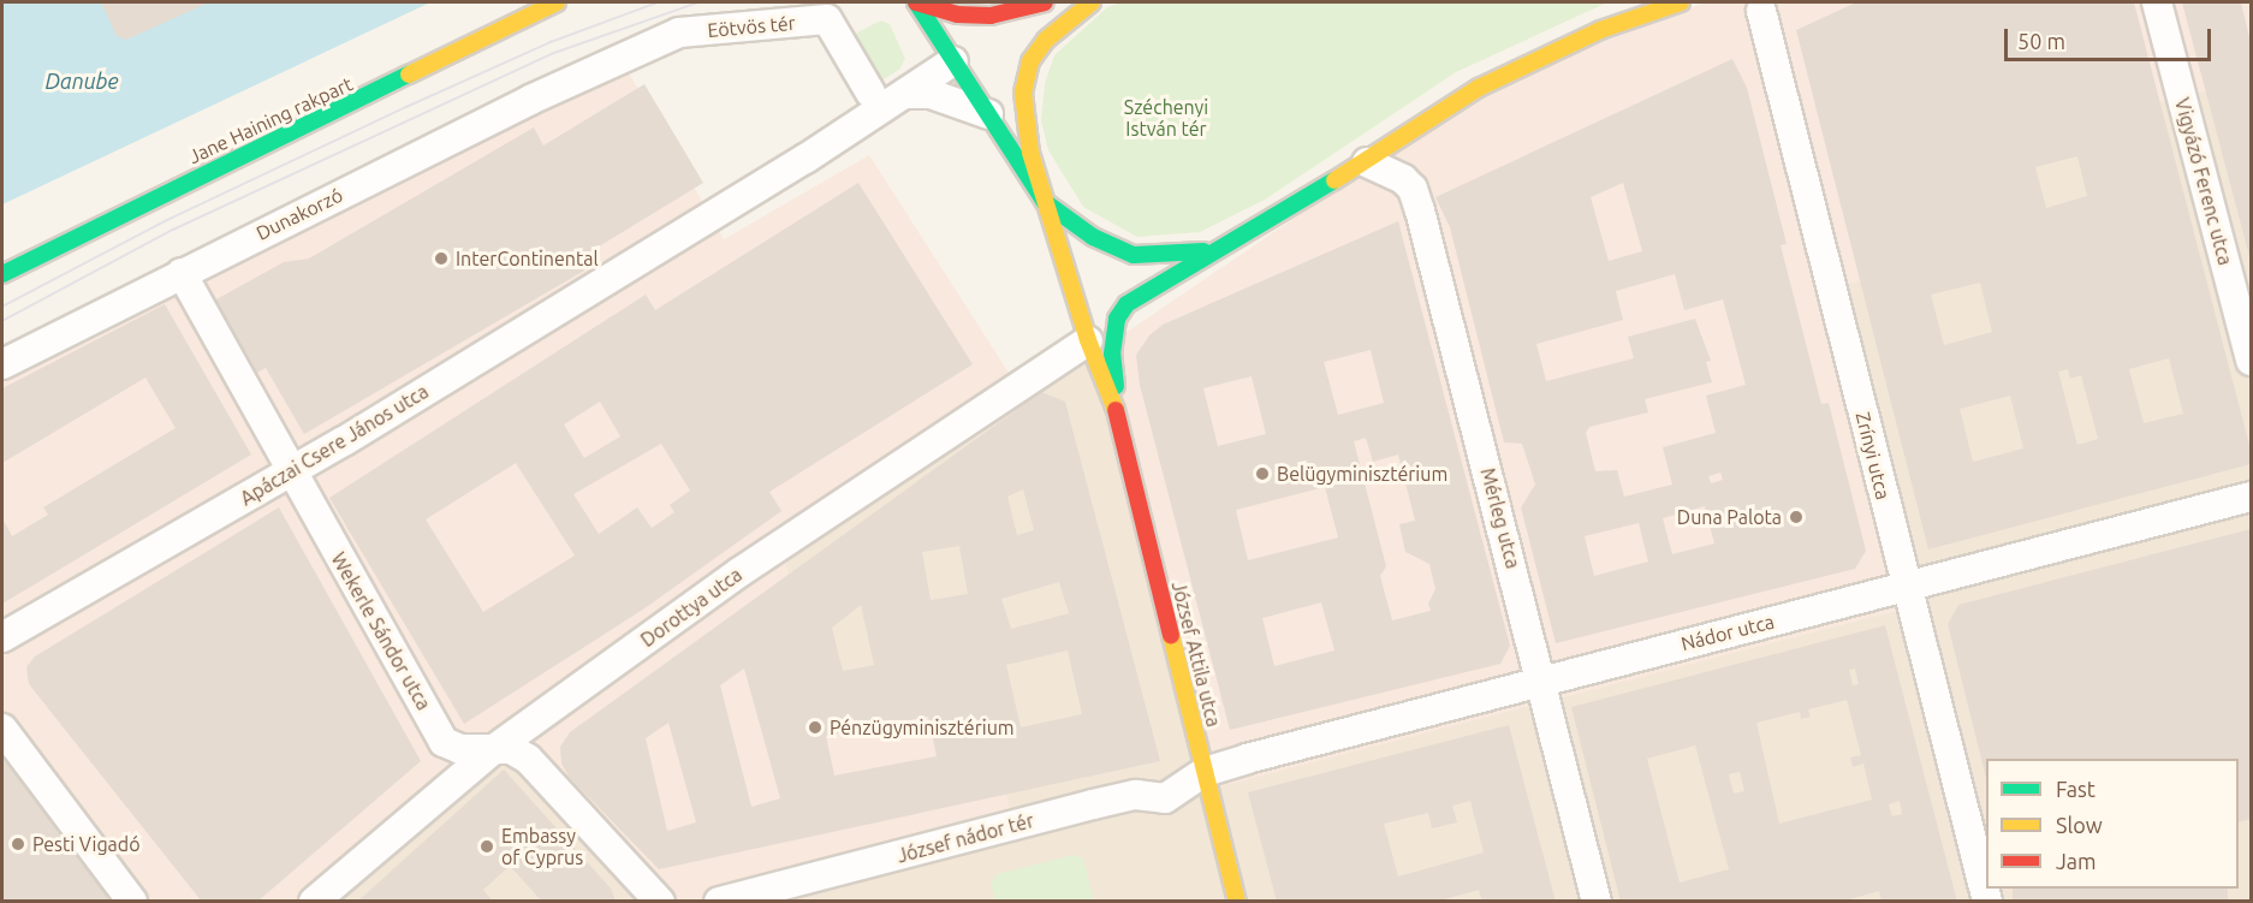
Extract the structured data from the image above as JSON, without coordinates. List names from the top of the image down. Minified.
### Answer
{"streets":{"street":["Eötvös tér","Jane Haining rakpart","Vigyázó Ferenc utca","Dunakorzó","Apáczai Csere János utca","Zrínyi utca","Mérleg utca","Dorottya utca","Wekerle Sándor utca","Nádor utca","József Attila utca","József nádor tér"]},"crossings":[["Eötvös tér","Dunakorzó"],["Dunakorzó","Wekerle Sándor utca"],["Apáczai Csere János utca","Wekerle Sándor utca"],["Zrínyi utca","Nádor utca"],["Mérleg utca","Nádor utca"],["Dorottya utca","Wekerle Sándor utca"],["Nádor utca","József Attila utca"],["Nádor utca","József nádor tér"],["József Attila utca","József nádor tér"]],"water":["Danube"],"parks":["Széchenyi István tér"],"places":["InterContinental","Belügyminisztérium","Duna Palota","Pénzügyminisztérium","Pesti Vigadó","Embassy of Cyprus"],"legend":["Fast","Slow","Jam"],"scale_bar":"50 m"}
